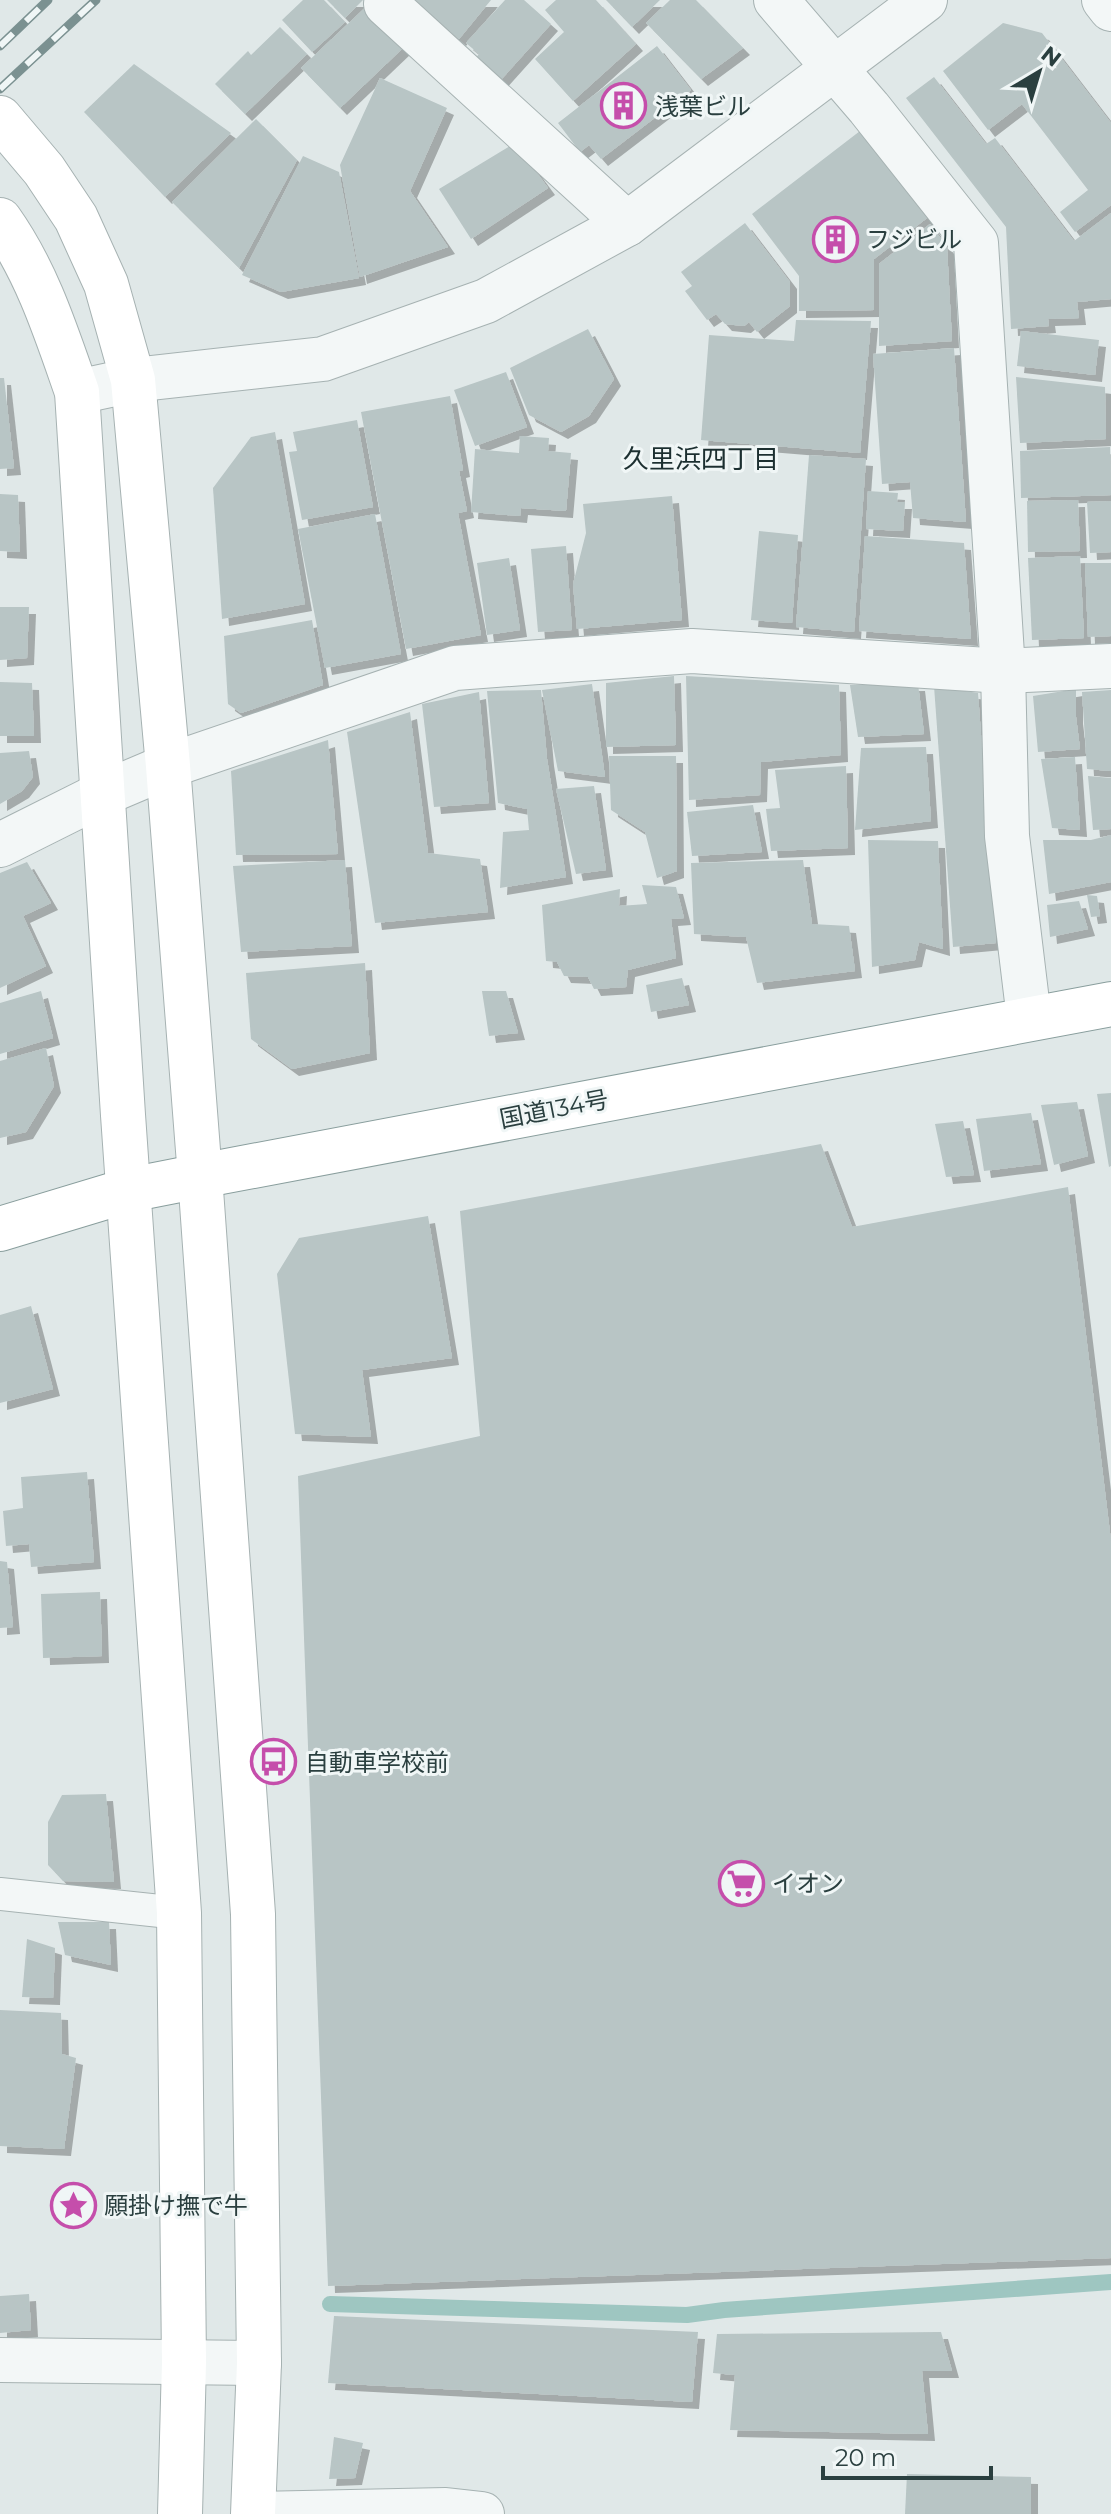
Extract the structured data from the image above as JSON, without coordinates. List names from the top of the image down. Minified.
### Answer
{"streets":{"main road":["国道134号"]},"districts":["久里浜四丁目"],"places":{"building":["浅葉ビル","フジビル"],"bus stop":["自動車学校前"],"supermarket":["イオン"],"place":["願掛け撫で牛"]},"scale_bar":"20 m","north":"top right"}
